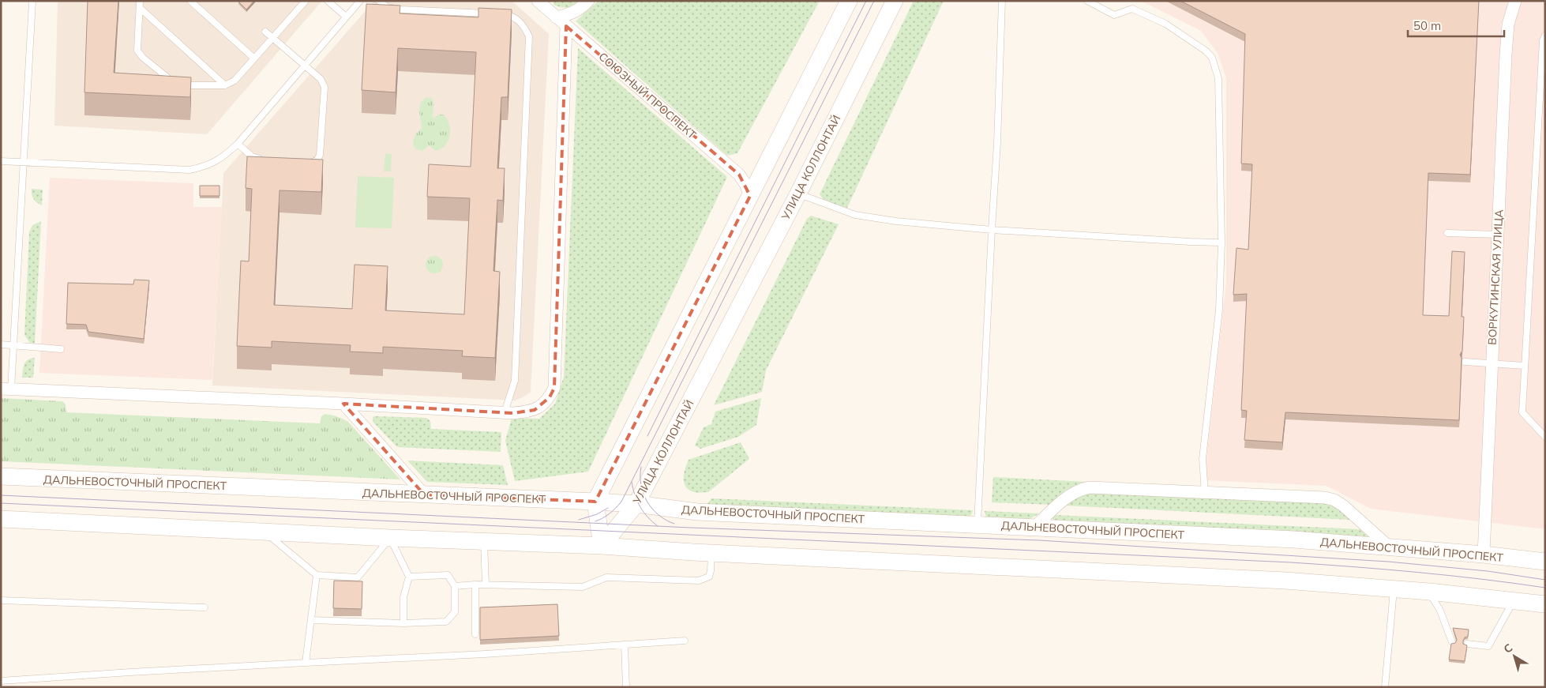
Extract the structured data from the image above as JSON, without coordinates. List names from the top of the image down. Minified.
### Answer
{"streets":{"main road":["УЛИЦА КОЛЛОНТАЙ","ДАЛЬНЕВОСТОЧНЫЙ ПРОСПЕКТ"],"street":["СОЮЗНЫЙ ПРОСПЕКТ","ВОРКУТИНСКАЯ УЛИЦА"]},"crossings":[["УЛИЦА КОЛЛОНТАЙ","ДАЛЬНЕВОСТОЧНЫЙ ПРОСПЕКТ"],["ВОРКУТИНСКАЯ УЛИЦА","ДАЛЬНЕВОСТОЧНЫЙ ПРОСПЕКТ"]],"scale_bar":"50 m","north":"top left"}
